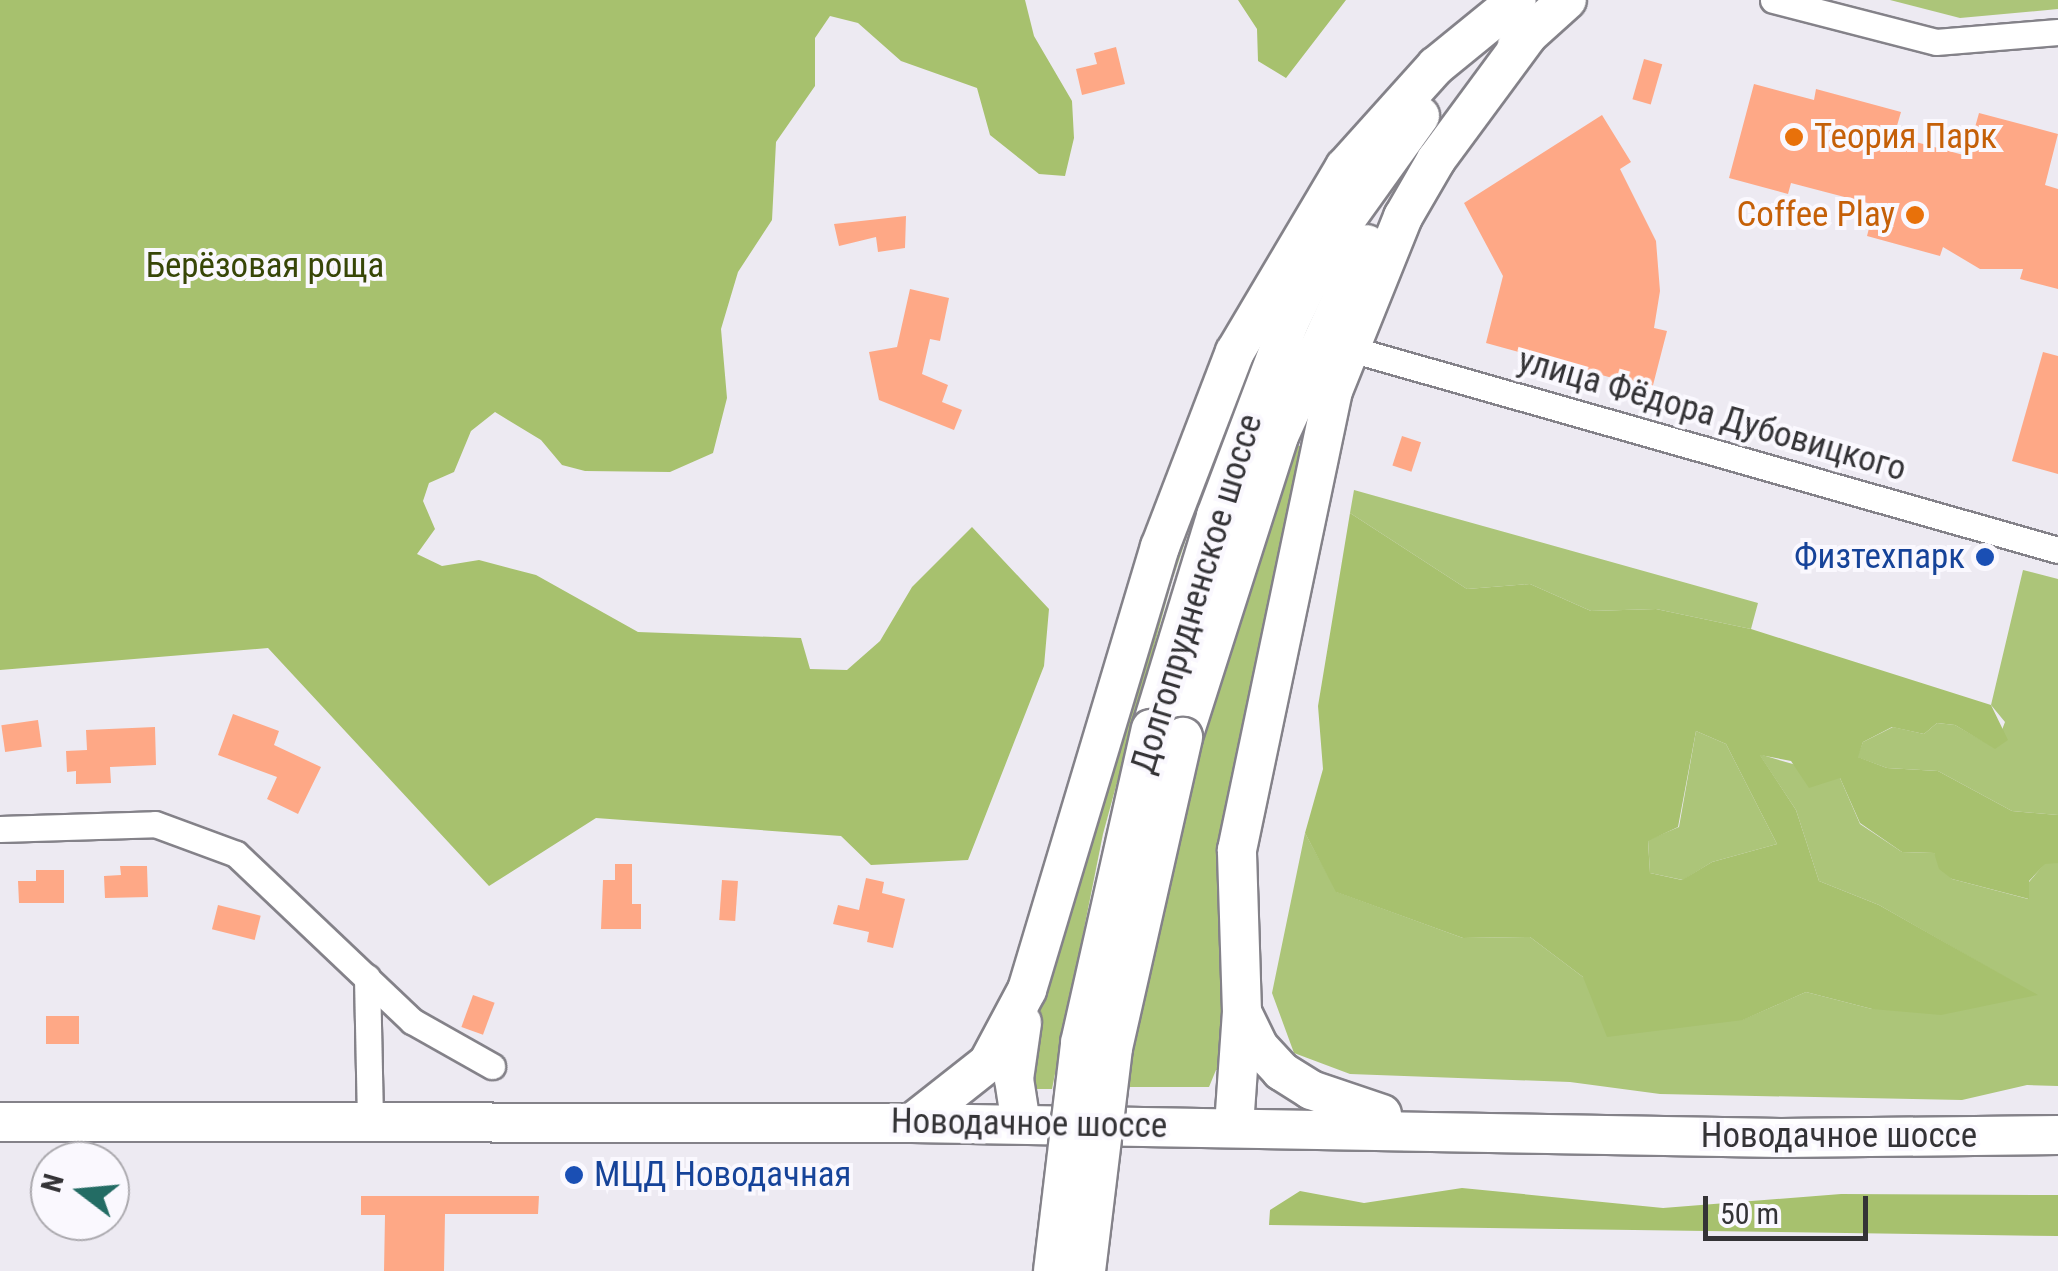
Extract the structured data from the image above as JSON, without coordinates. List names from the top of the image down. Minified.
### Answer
{"streets":{"street":["улица Фёдора Дубовицкого","Долгопрудненское шоссе","Новодачное шоссе"]},"parks":["Берёзовая роща"],"places":["Теория Парк","Coffee Play","Физтехпарк","МЦД Новодачная"],"scale_bar":"50 m","north":"left"}
